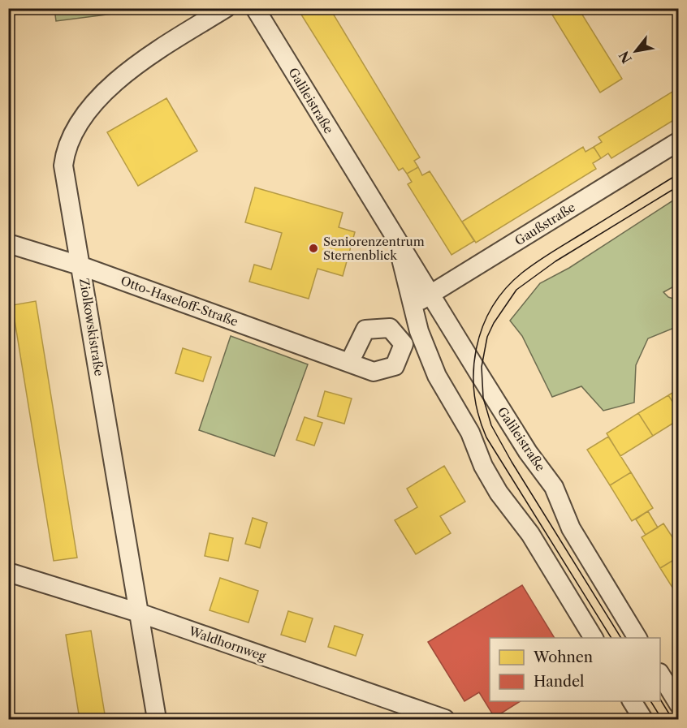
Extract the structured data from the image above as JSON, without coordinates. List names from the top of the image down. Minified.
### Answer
{"streets":{"street":["Galileistraße","Gaußstraße","Otto-Haseloff-Straße","Ziolkowskistraße","Waldhornweg"]},"crossings":[["Galileistraße","Gaußstraße"],["Otto-Haseloff-Straße","Ziolkowskistraße"],["Ziolkowskistraße","Waldhornweg"]],"places":["Seniorenzentrum Sternenblick"],"legend":["Wohnen","Handel"],"north":"bottom left"}
